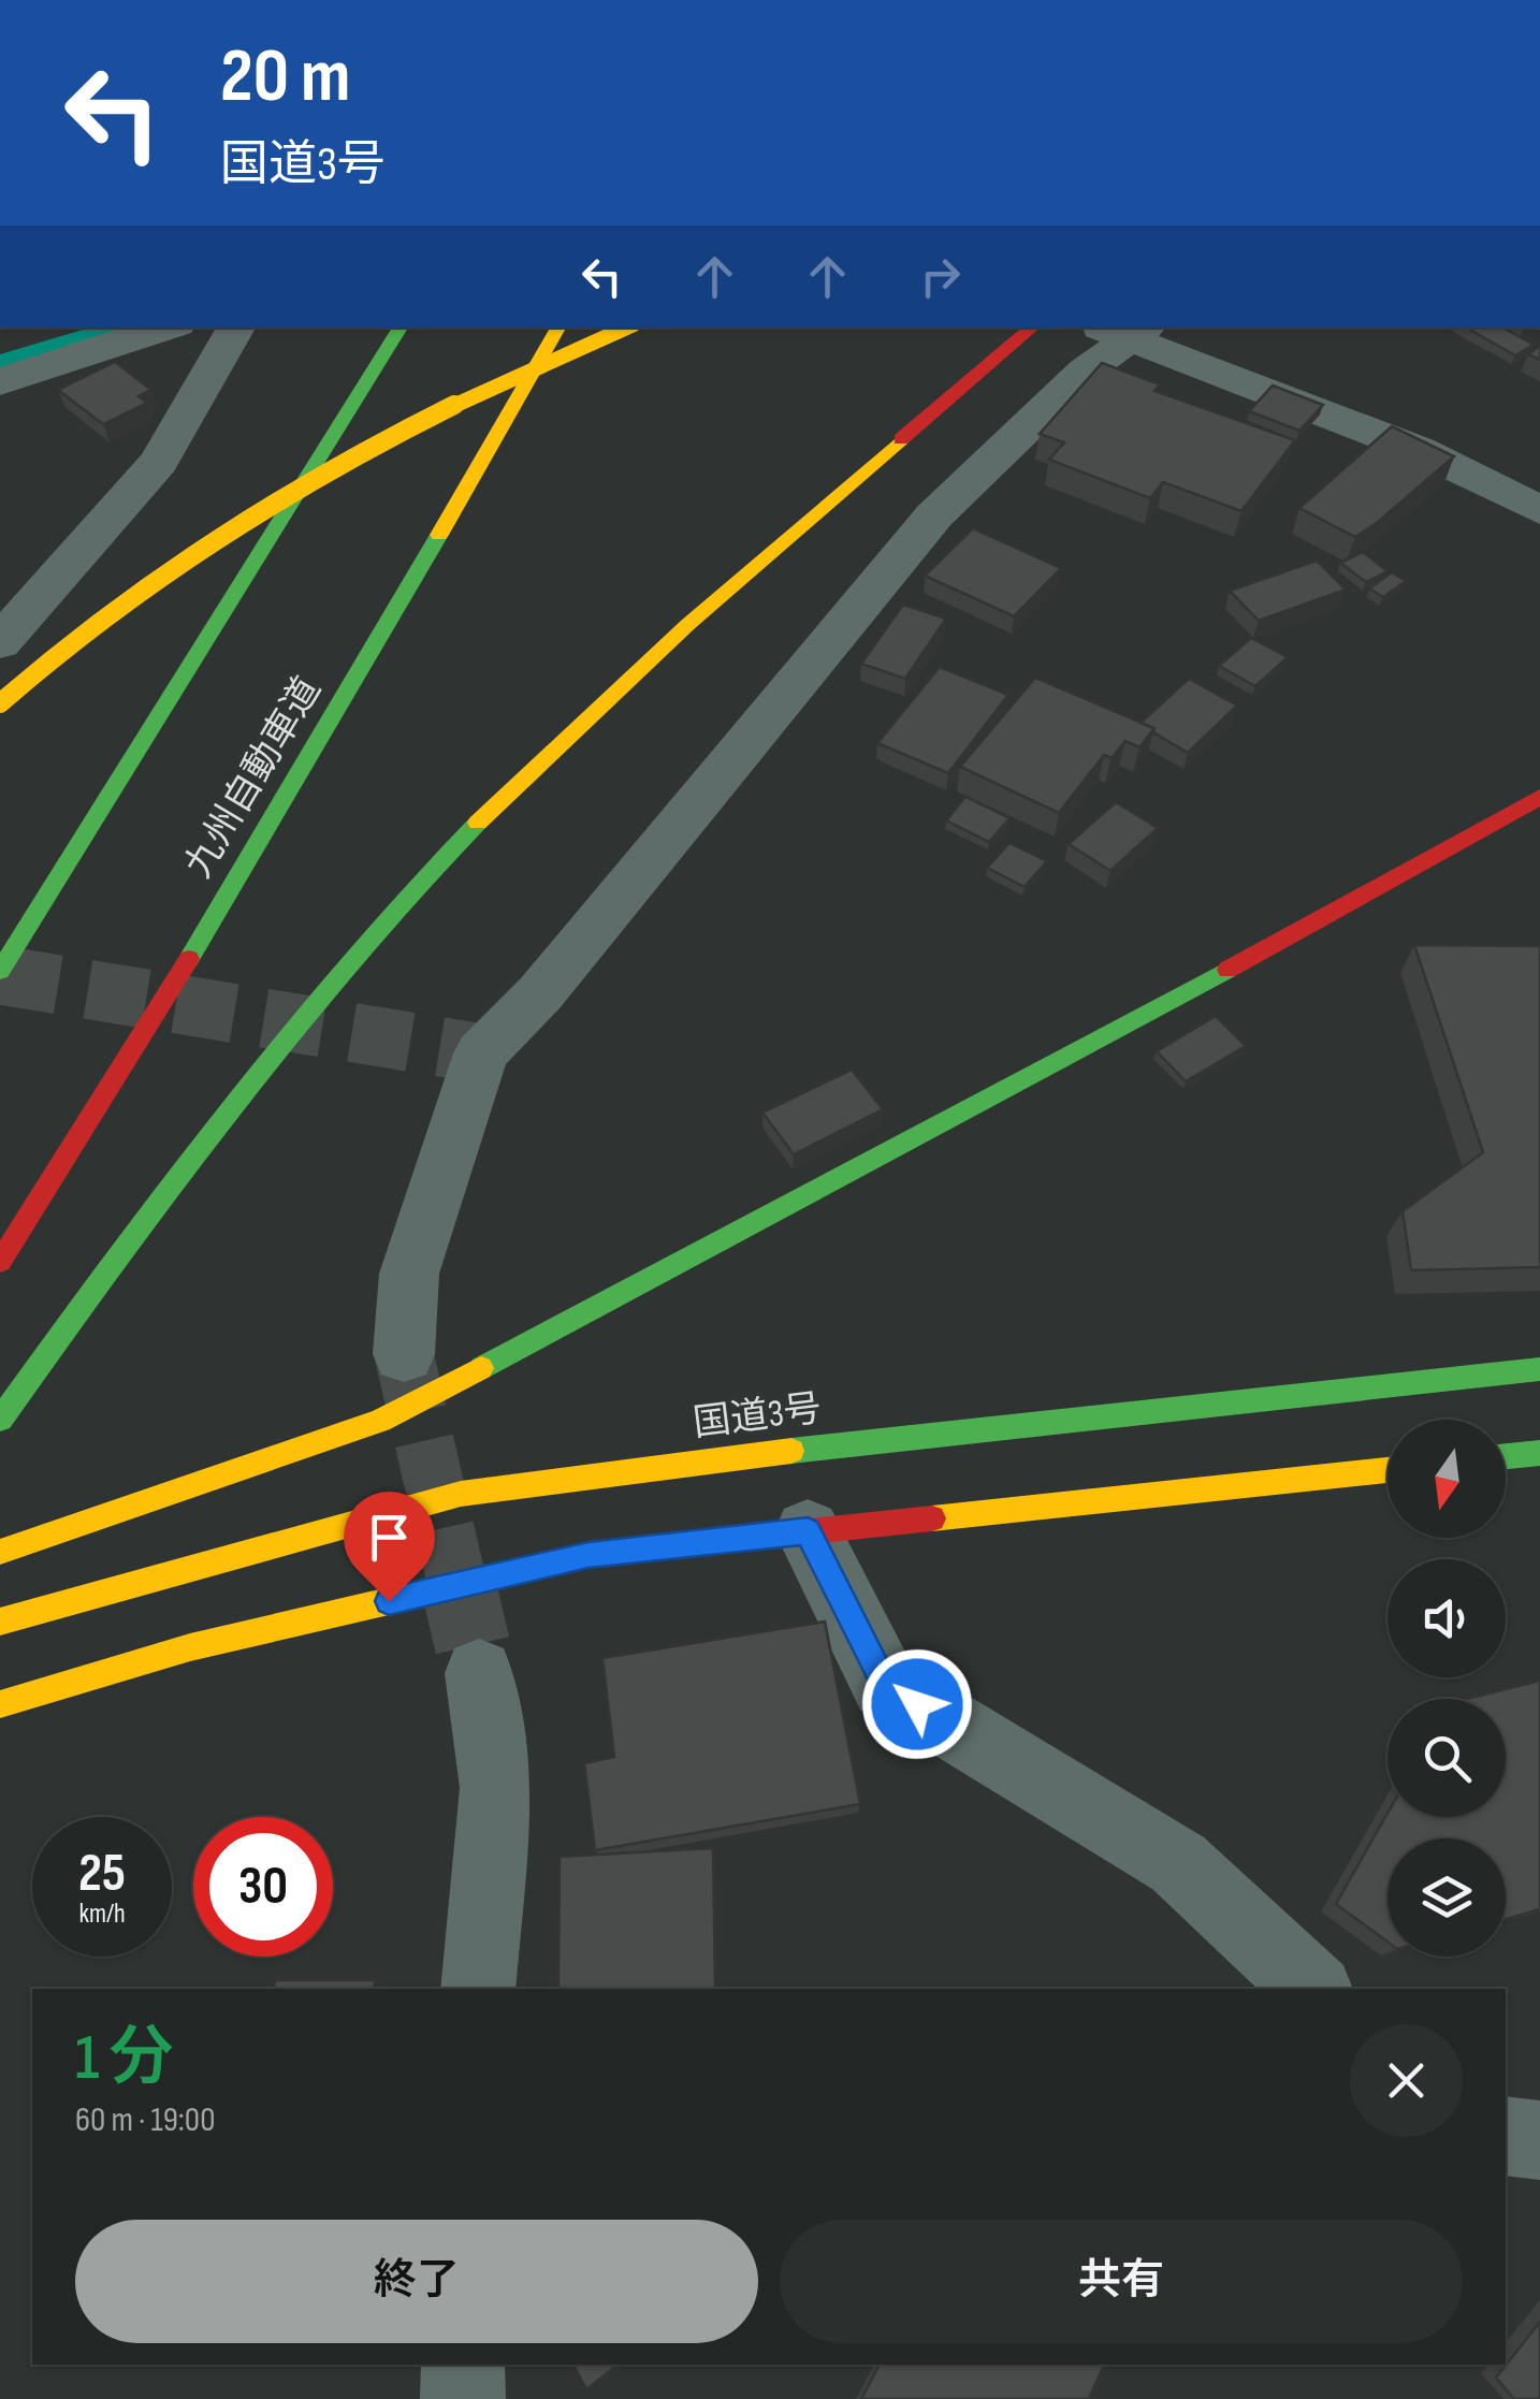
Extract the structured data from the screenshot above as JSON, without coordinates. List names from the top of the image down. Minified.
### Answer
{"streets":{"main road":["九州自動車道","国道3号"]},"north":"bottom","page":{"turn":["20 m","国道3号"],"speed":"25 km/h","limit":"30","heading":["1 分","60 m · 19:00"],"buttons":["終了","共有"]}}
